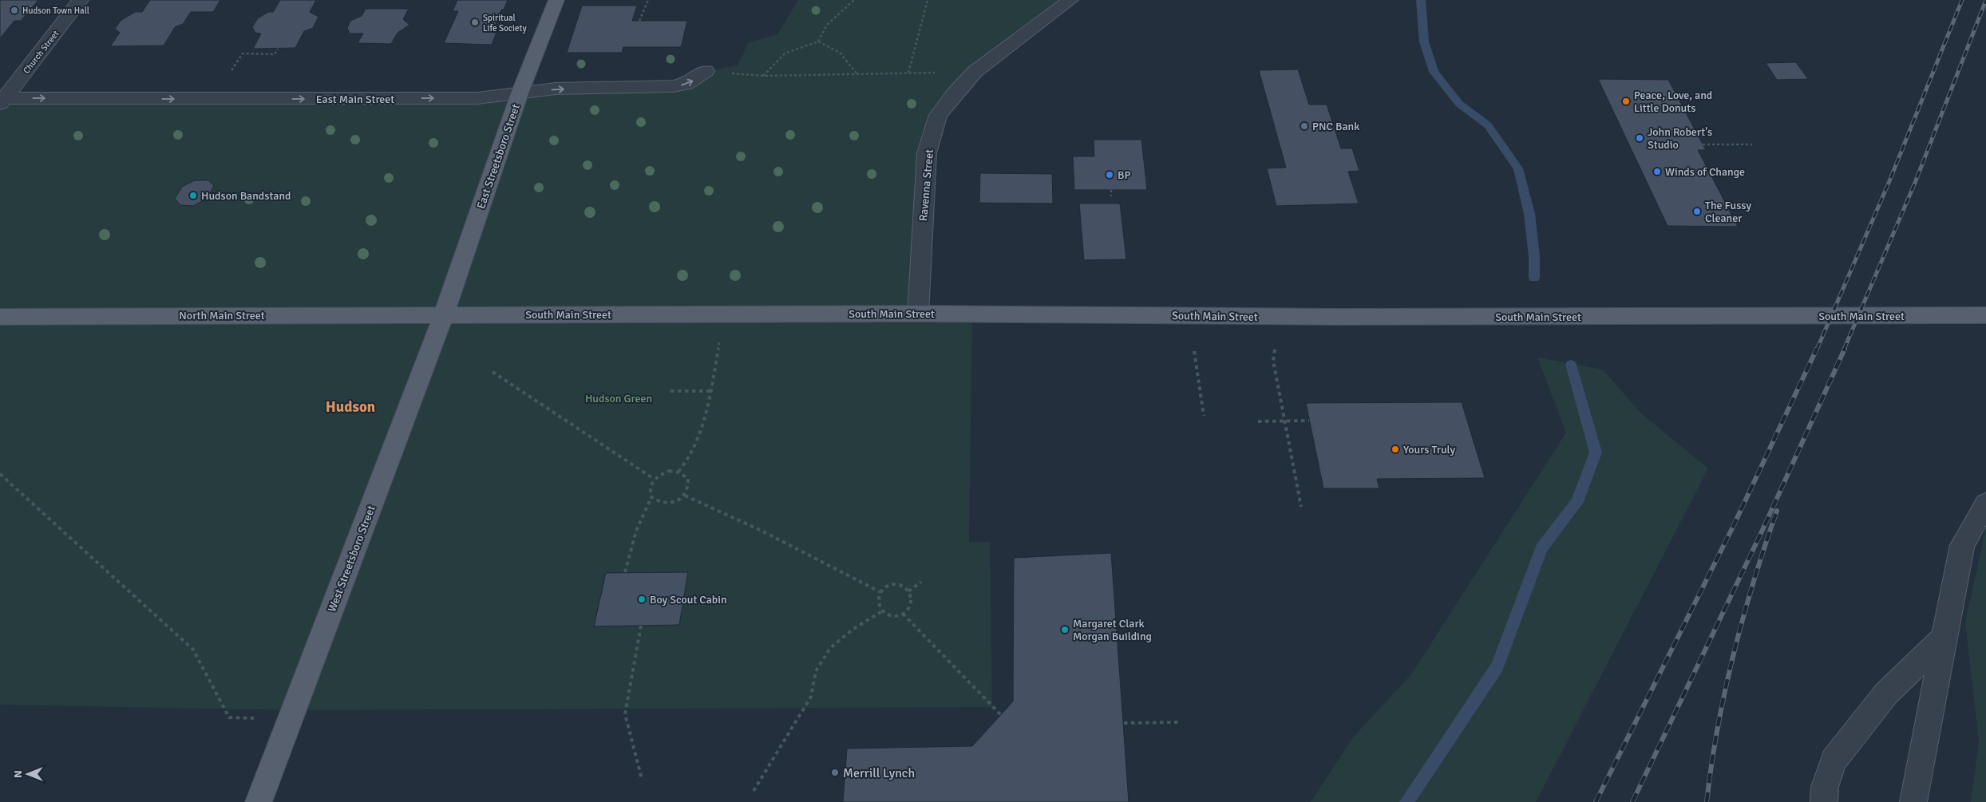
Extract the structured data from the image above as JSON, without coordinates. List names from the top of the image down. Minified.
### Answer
{"streets":{"main road":["East Streetsboro Street","South Main Street","North Main Street","West Streetsboro Street"],"street":["Church Street","East Main Street","Ravenna Street"]},"crossings":[["Church Street","East Main Street"],["East Main Street","East Streetsboro Street"],["East Streetsboro Street","South Main Street"],["East Streetsboro Street","North Main Street"],["East Streetsboro Street","West Streetsboro Street"],["Ravenna Street","South Main Street"],["South Main Street","North Main Street"],["South Main Street","West Streetsboro Street"],["North Main Street","West Streetsboro Street"]],"one_way":["East Main Street"],"districts":["Hudson"],"parks":["Hudson Green"],"places":["Hudson Town Hall","Spiritual Life Society","Peace, Love, and Little Donuts","PNC Bank","John Robert's Studio","Winds of Change","BP","Hudson Bandstand","The Fussy Cleaner","Yours Truly","Boy Scout Cabin","Margaret Clark Morgan Building","Merrill Lynch"],"north":"left"}
